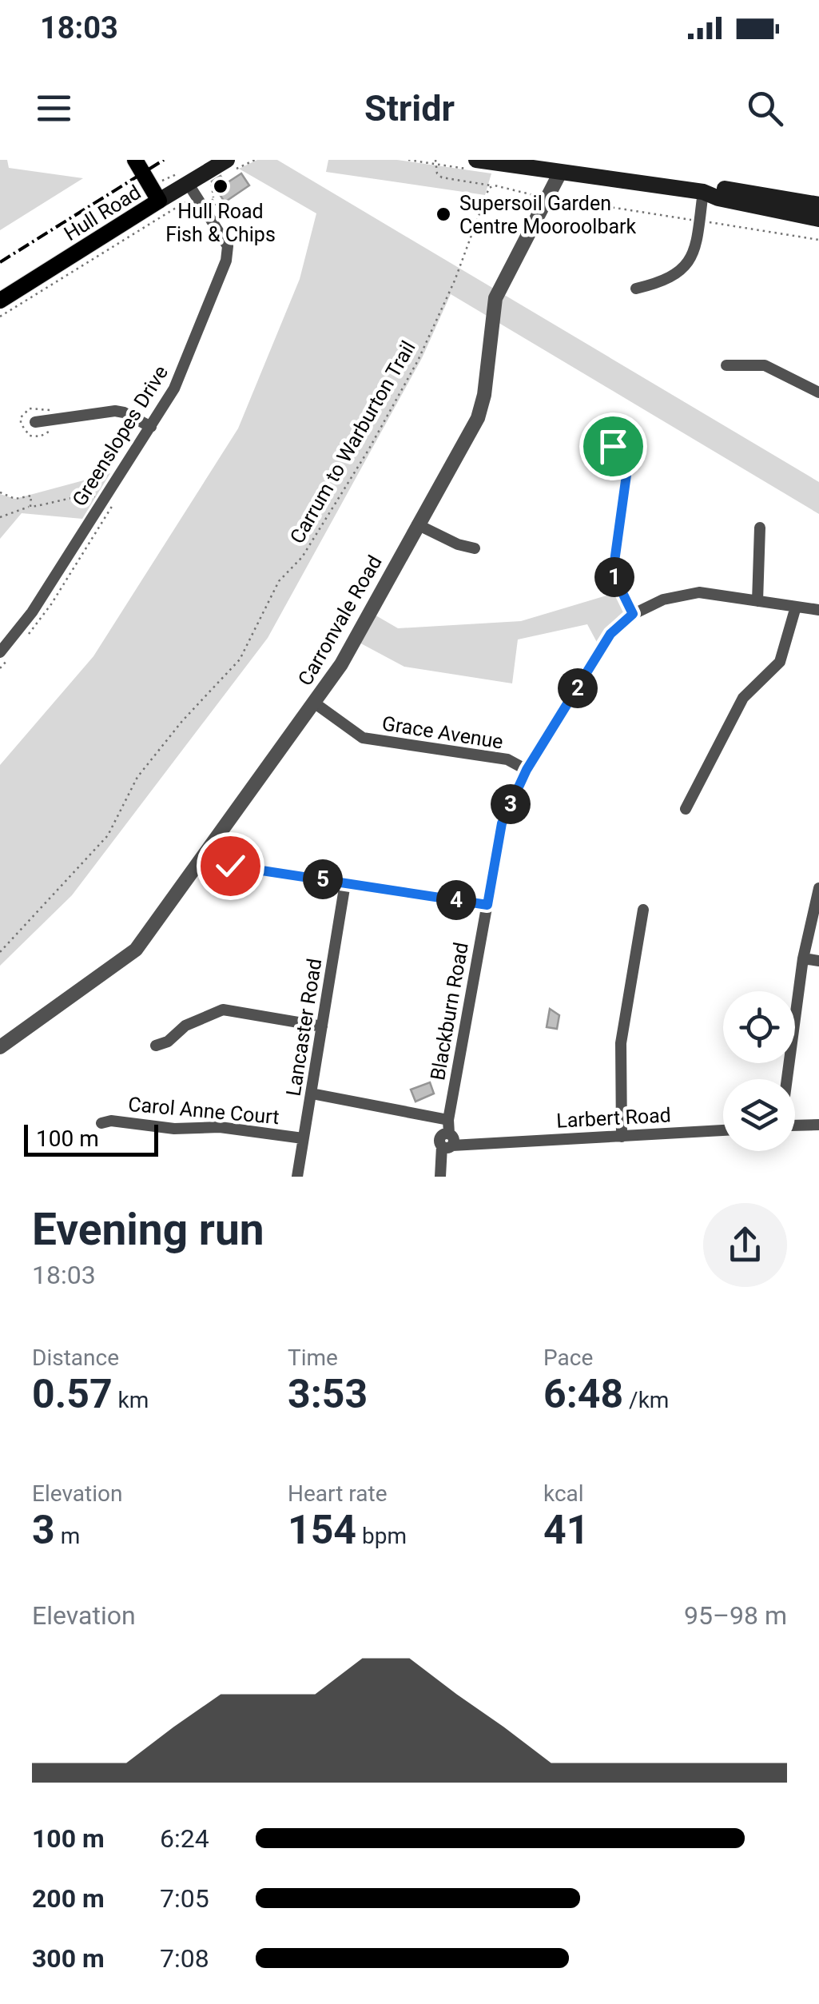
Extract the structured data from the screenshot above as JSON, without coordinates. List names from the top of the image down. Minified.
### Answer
{"streets":{"main road":["Hull Road"],"street":["Greenslopes Drive","Carronvale Road","Grace Avenue","Blackburn Road","Lancaster Road","Carol Anne Court","Larbert Road"],"path":["Carrum to Warburton Trail"]},"crossings":[["Hull Road","Greenslopes Drive"],["Carronvale Road","Grace Avenue"],["Grace Avenue","Blackburn Road"],["Blackburn Road","Larbert Road"],["Lancaster Road","Carol Anne Court"]],"places":["Hull Road Fish & Chips","Supersoil Garden Centre Mooroolbark"],"scale_bar":"100 m","page":{"status":"18:03","header":"Stridr","pins":["1","2","3","5","4"],"scale":"100 m","heading":["Evening run","18:03"],"stats":[["Distance","0.57 km"],["Time","3:53"],["Pace","6:48 /km"],["Elevation","3 m"],["Heart rate","154 bpm"],["kcal","41"]],"chart":["Elevation","95–98 m"],"list":[{"name":"100 m","note":"6:24"},{"name":"200 m","note":"7:05"},{"name":"300 m","note":"7:08"}]}}
